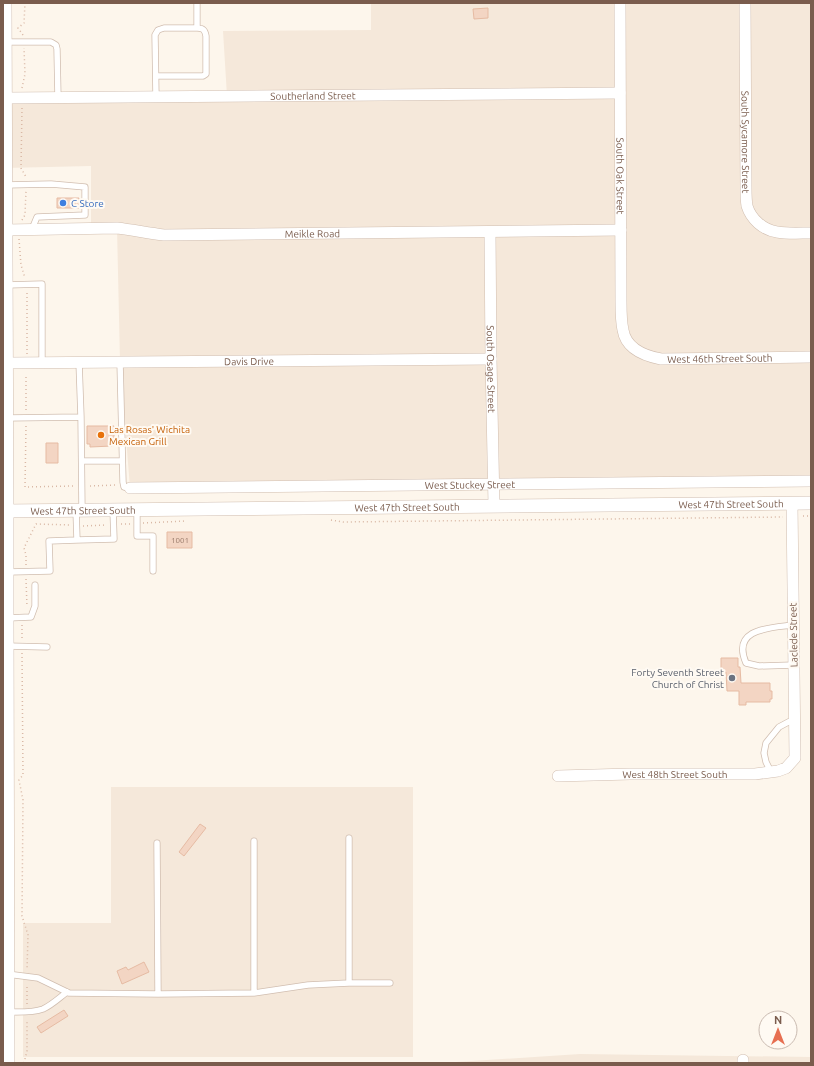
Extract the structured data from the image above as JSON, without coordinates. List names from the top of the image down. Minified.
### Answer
{"streets":{"street":["Southerland Street","South Sycamore Street","South Oak Street","Meikle Road","West 46th Street South","Davis Drive","South Osage Street","West Stuckey Street","West 47th Street South","Laclede Street","West 48th Street South"]},"crossings":[["Southerland Street","South Oak Street"],["South Oak Street","Meikle Road"],["South Oak Street","West 46th Street South"],["Meikle Road","South Osage Street"],["Davis Drive","South Osage Street"],["South Osage Street","West Stuckey Street"],["South Osage Street","West 47th Street South"],["West 47th Street South","Laclede Street"],["Laclede Street","West 48th Street South"]],"places":["C Store","Las Rosas' Wichita Mexican Grill","Forty Seventh Street Church of Christ"],"house_numbers":["1001"],"north":"top"}
